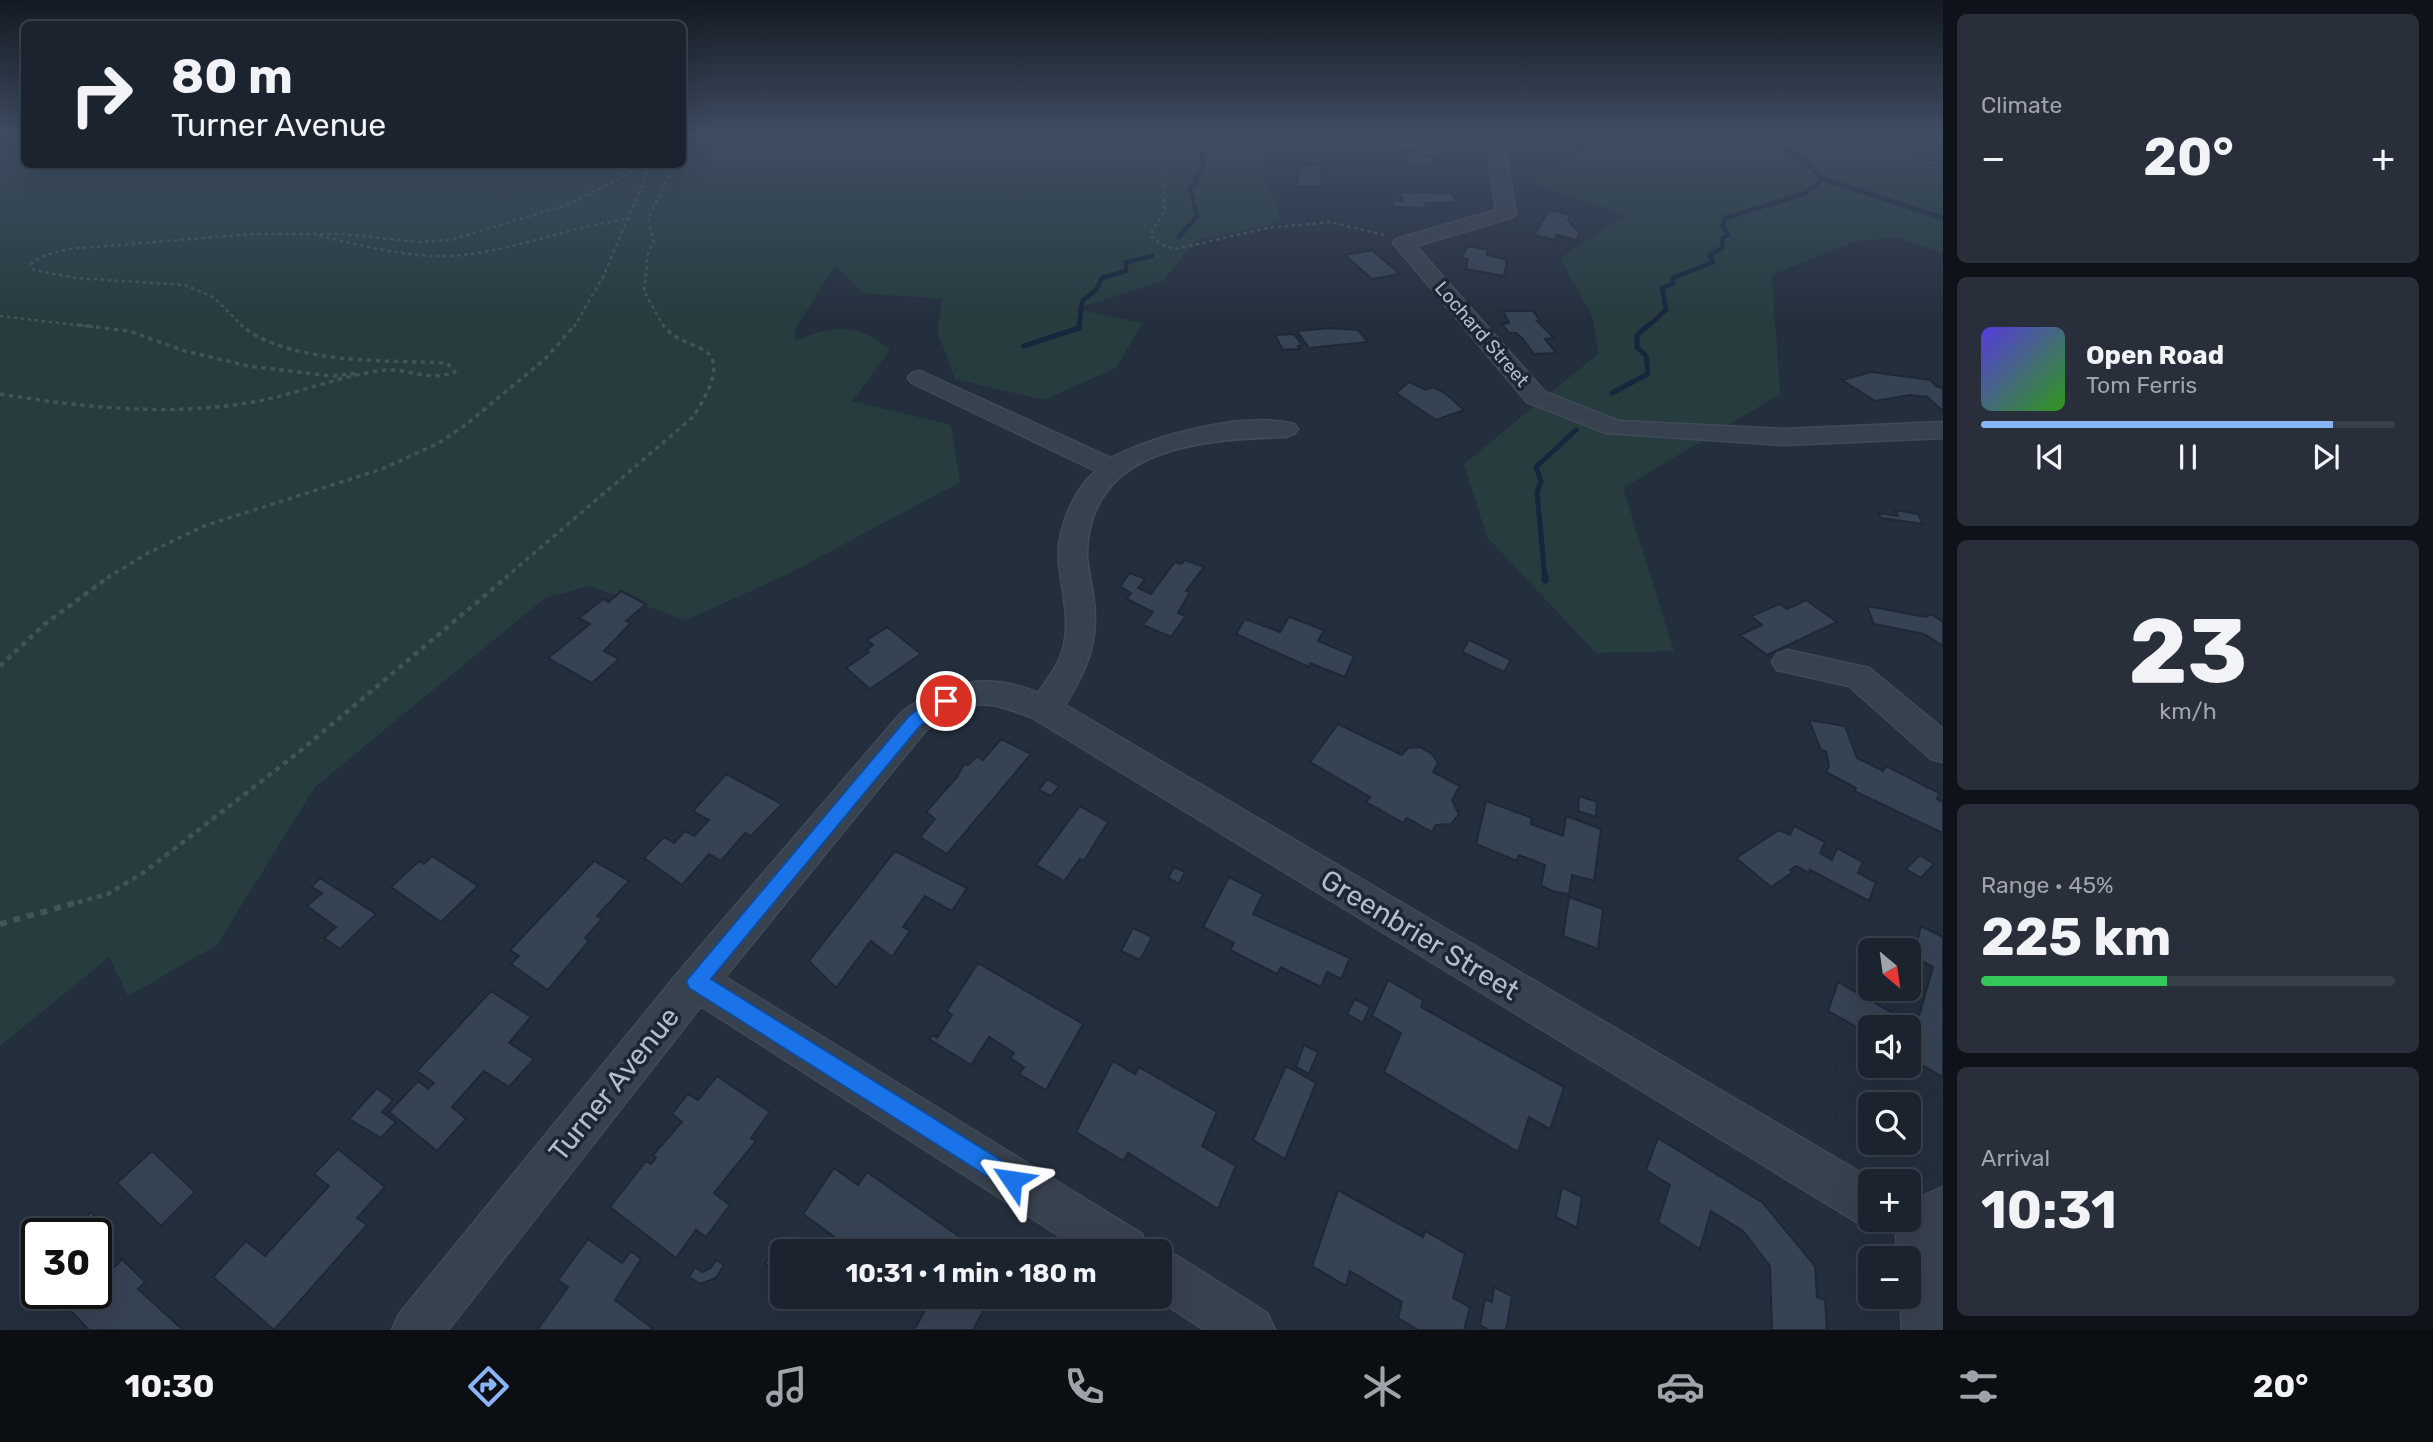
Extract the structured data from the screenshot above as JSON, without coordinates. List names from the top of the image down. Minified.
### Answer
{"streets":{"street":["Lochard Street","Greenbrier Street","Turner Avenue"]},"crossings":[["Greenbrier Street","Turner Avenue"]],"north":"bottom right","page":{"tile":["Climate",["23","km/h"],["Range · 45%","225 km"],["Arrival","10:31"]],"turn":["80 m","Turner Avenue"],"heat":["−","20°","+"],"song":["Open Road","Tom Ferris"],"map_buttons":["+","−"],"limit":"30","trip":"10:31 · 1 min · 180 m","tabs":["10:30","20°"]}}
